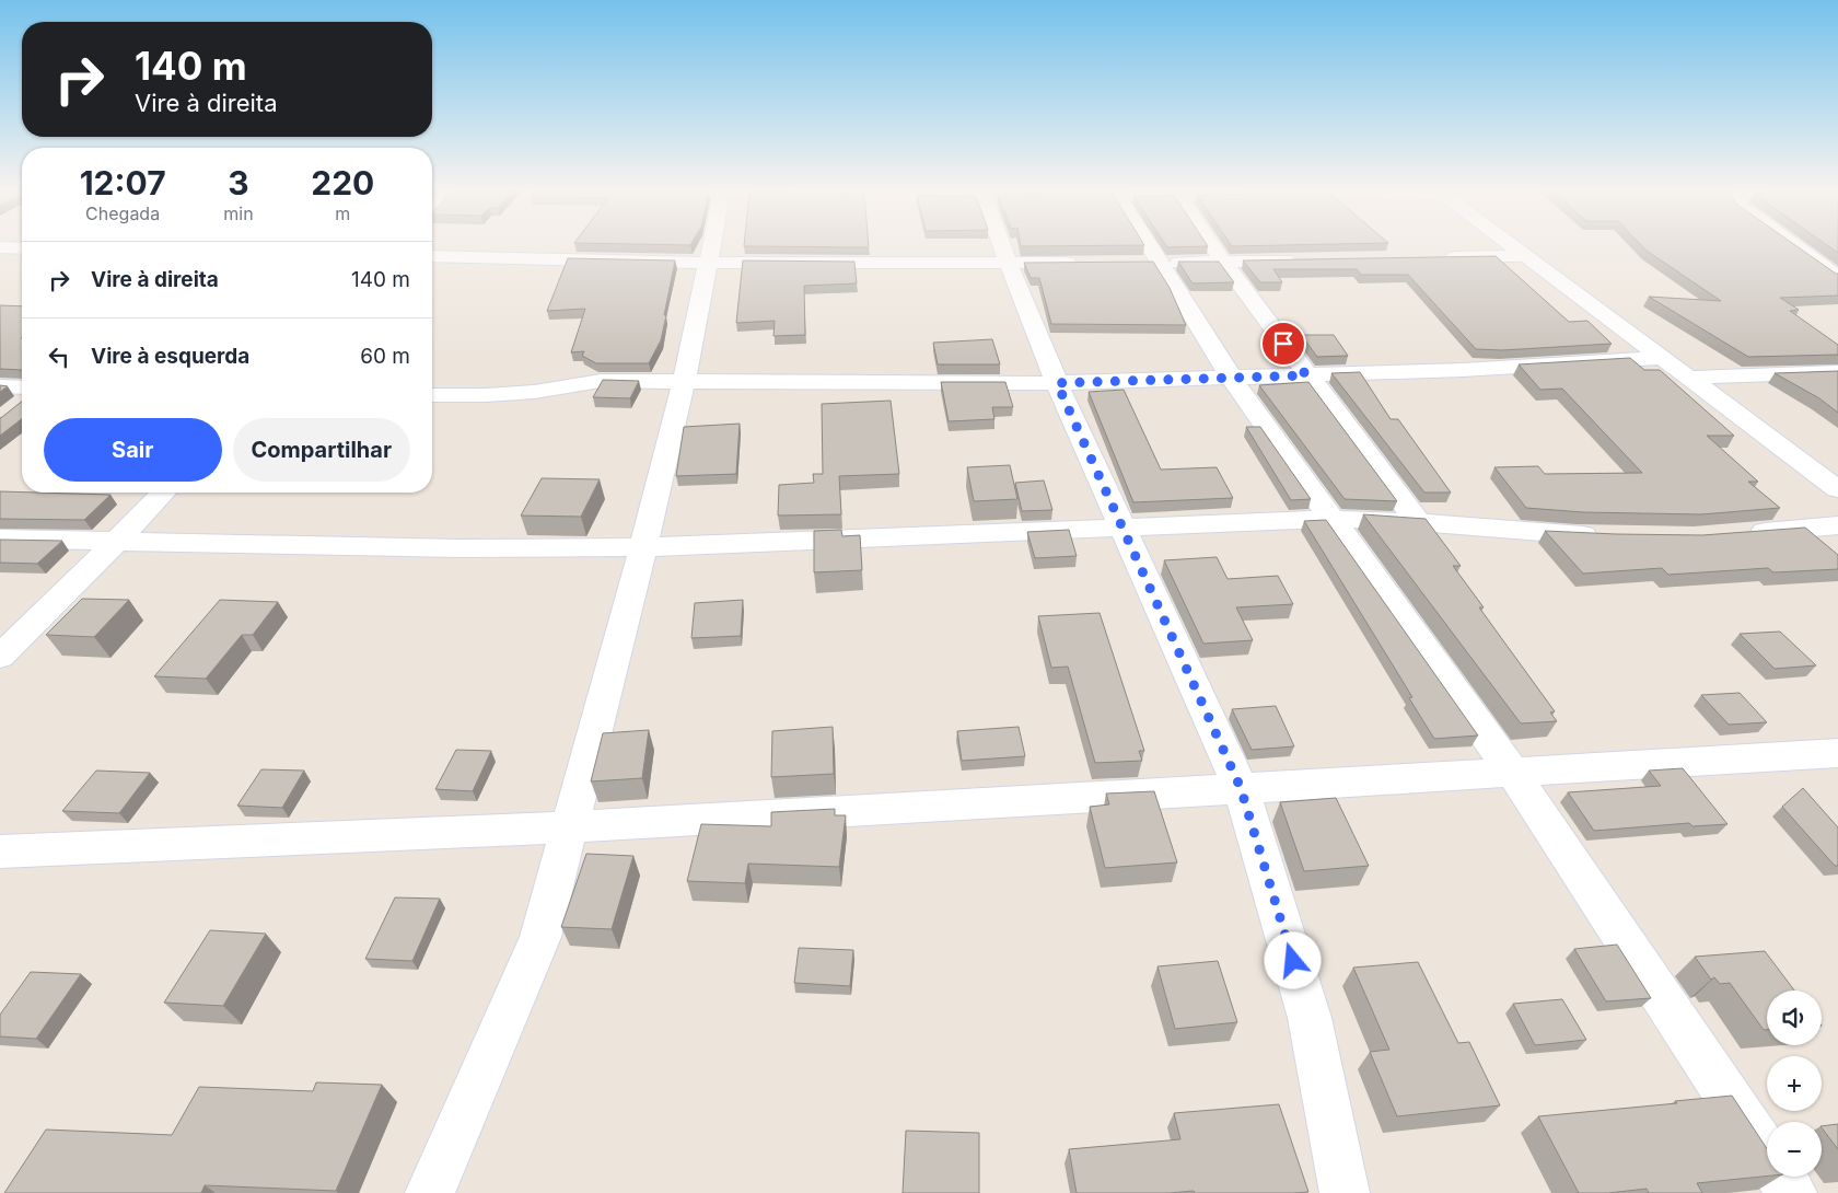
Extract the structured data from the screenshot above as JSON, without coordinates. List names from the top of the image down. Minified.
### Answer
{"page":{"turn":["140 m","Vire à direita"],"eta":["12:07","Chegada","3","min","220","m"],"list":[{"name":"Vire à direita","value":"140 m"},{"name":"Vire à esquerda","value":"60 m"}],"buttons":["Sair","Compartilhar"],"map_buttons":["+","−"]}}
